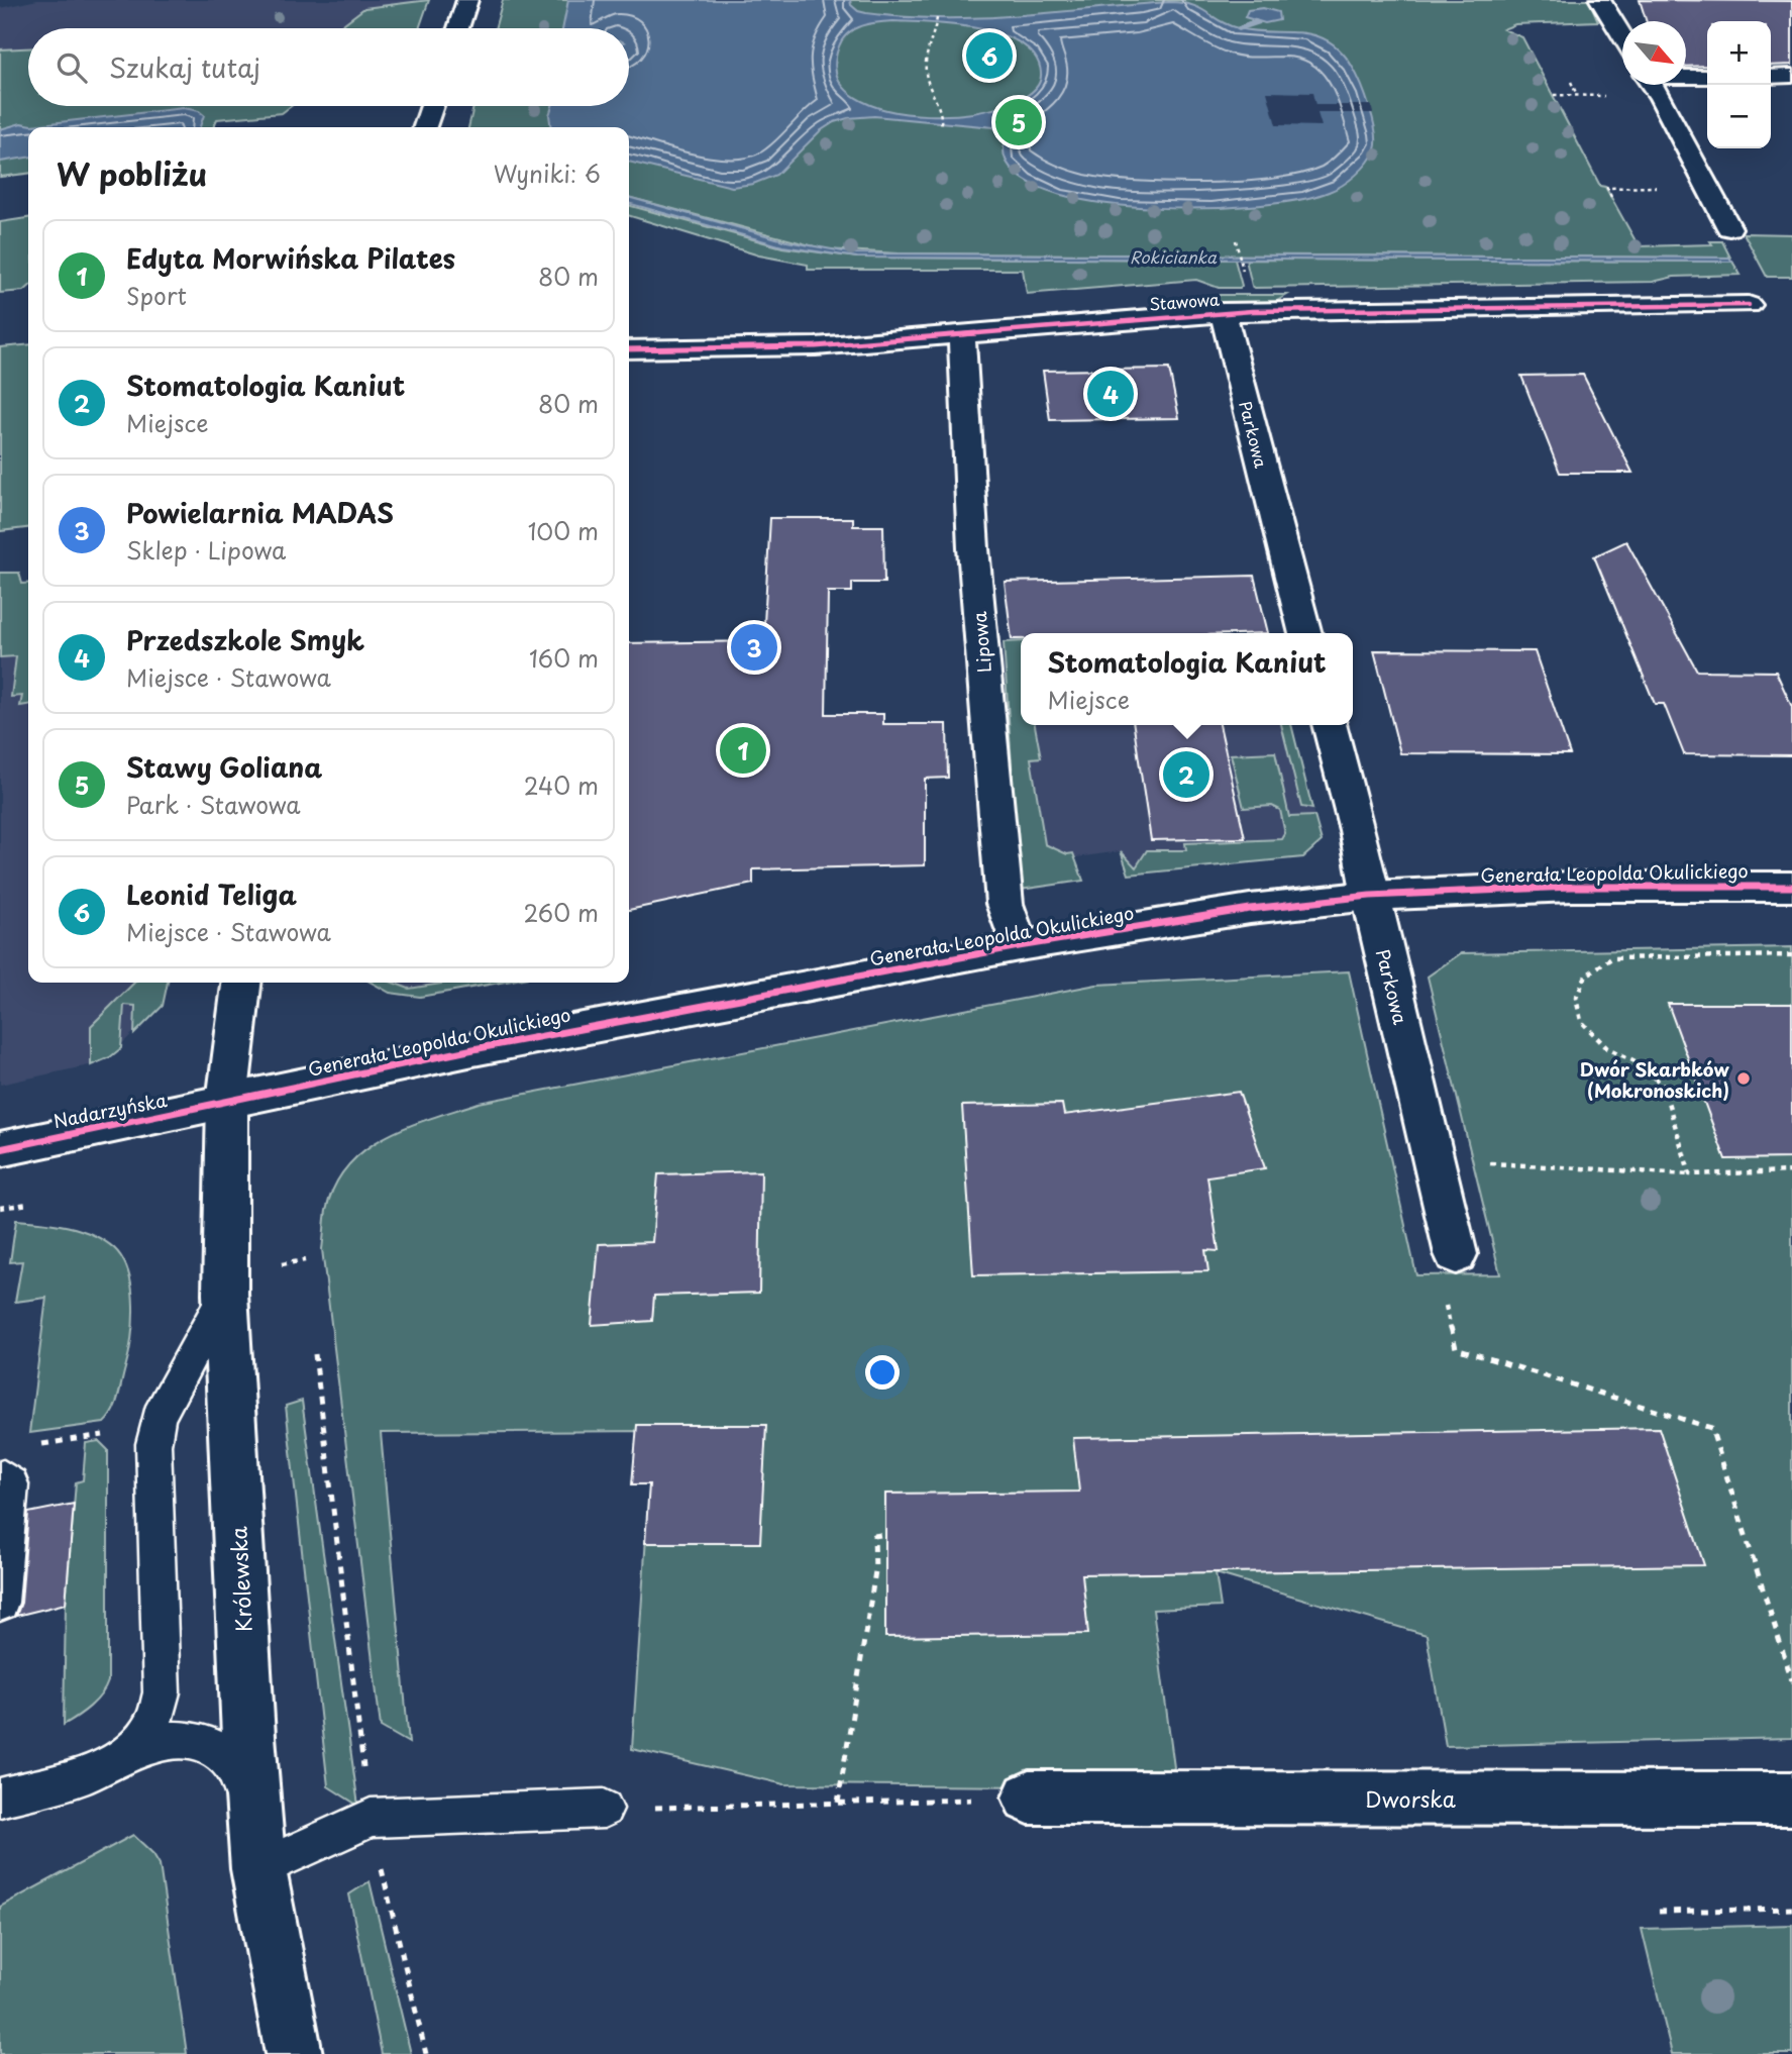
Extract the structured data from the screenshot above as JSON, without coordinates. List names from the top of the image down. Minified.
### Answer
{"streets":{"street":["Stawowa","Parkowa","Lipowa","Generała Leopolda Okulickiego","Nadarzyńska","Królewska","Dworska"]},"crossings":[["Stawowa","Parkowa"],["Stawowa","Lipowa"],["Parkowa","Generała Leopolda Okulickiego"],["Lipowa","Generała Leopolda Okulickiego"],["Generała Leopolda Okulickiego","Nadarzyńska"],["Generała Leopolda Okulickiego","Królewska"],["Nadarzyńska","Królewska"]],"water":["Rokicianka"],"places":["Dwór Skarbków (Mokronoskich)"],"north":"bottom right","page":{"map_buttons":["+","−"],"pins":["6","5","4","3","1","2"],"search":"Szukaj tutaj","heading":["W pobliżu","Wyniki: 6"],"list":[{"mark":"1","name":"Edyta Morwińska Pilates","note":"Sport","value":"80 m"},{"mark":"2","name":"Stomatologia Kaniut","note":"Miejsce","value":"80 m"},{"mark":"3","name":"Powielarnia MADAS","note":"Sklep · Lipowa","value":"100 m"},{"mark":"4","name":"Przedszkole Smyk","note":"Miejsce · Stawowa","value":"160 m"},{"mark":"5","name":"Stawy Goliana","note":"Park · Stawowa","value":"240 m"},{"mark":"6","name":"Leonid Teliga","note":"Miejsce · Stawowa","value":"260 m"}],"popup":["Stomatologia Kaniut","Miejsce"]}}
